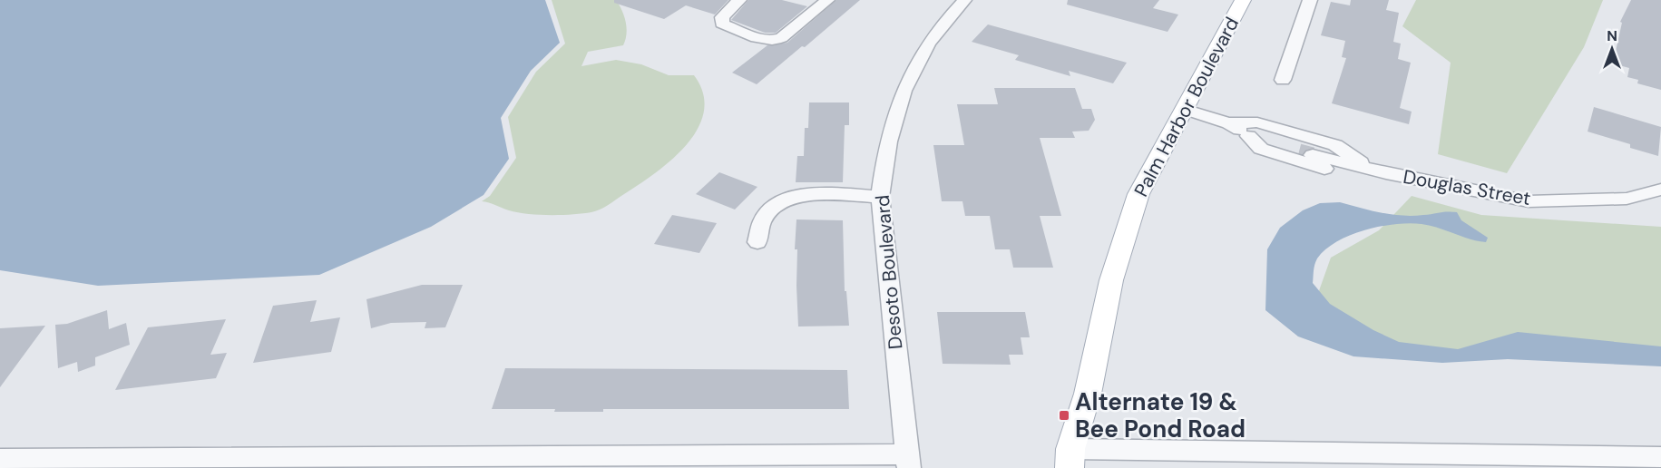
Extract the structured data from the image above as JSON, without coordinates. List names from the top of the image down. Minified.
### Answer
{"streets":{"main road":["Palm Harbor Boulevard"],"street":["Douglas Street","Desoto Boulevard"]},"crossings":[["Palm Harbor Boulevard","Douglas Street"]],"places":{"transit":["Alternate 19 & Bee Pond Road"]},"north":"top"}
